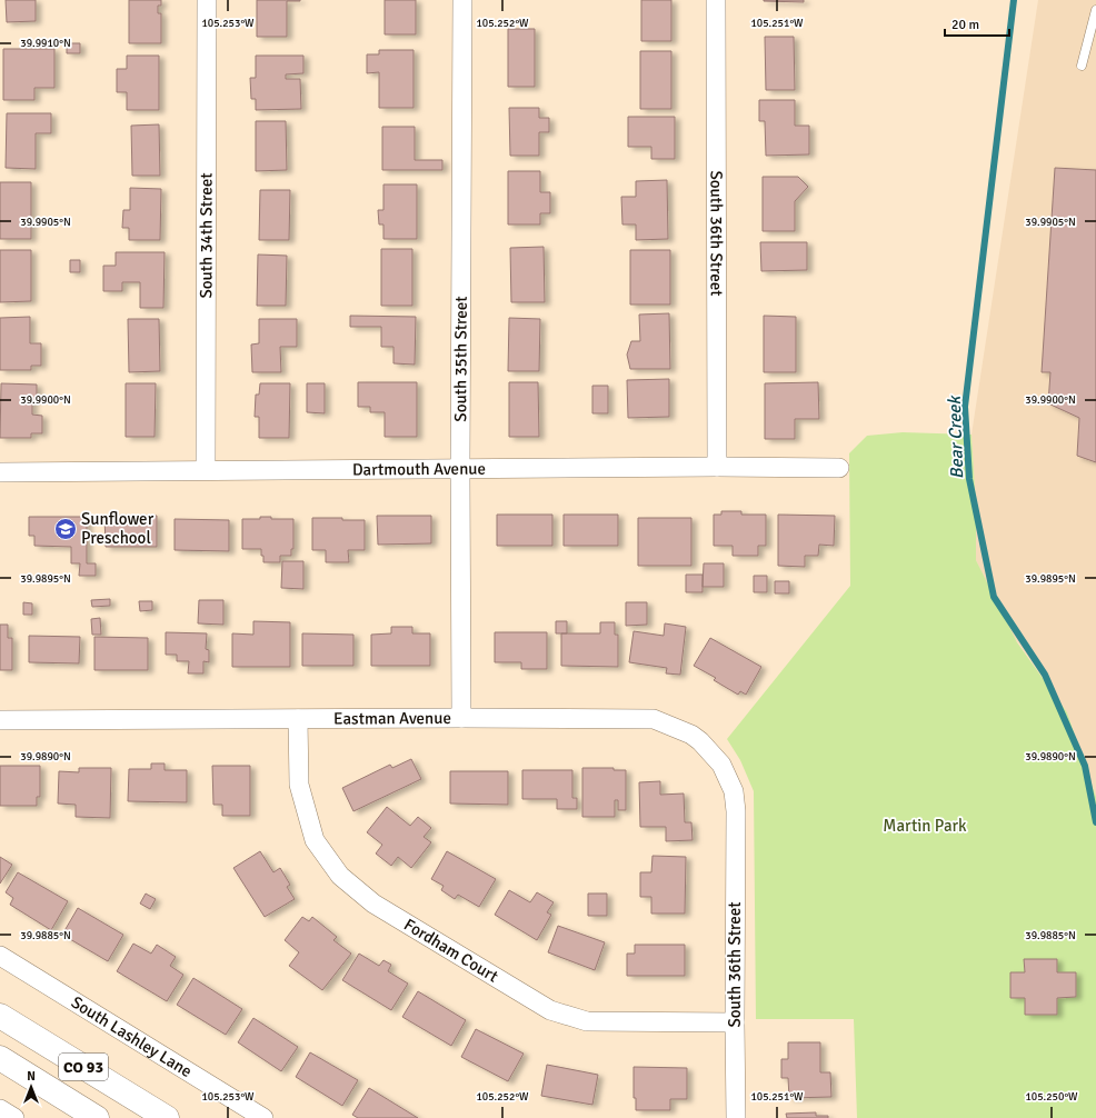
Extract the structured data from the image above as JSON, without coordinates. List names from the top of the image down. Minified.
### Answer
{"streets":{"main road":["CO 93"],"street":["South 36th Street","South 34th Street","South 35th Street","Dartmouth Avenue","Eastman Avenue","Fordham Court","South Lashley Lane"]},"crossings":[["South 36th Street","Dartmouth Avenue"],["South 36th Street","Eastman Avenue"],["South 36th Street","Fordham Court"],["South 34th Street","Dartmouth Avenue"],["South 35th Street","Dartmouth Avenue"],["South 35th Street","Eastman Avenue"],["Eastman Avenue","Fordham Court"]],"water":["Bear Creek"],"parks":["Martin Park"],"places":{"school or university":["Sunflower Preschool"]},"scale_bar":"20 m","north":"top","coordinates":["105.253°W","105.252°W","105.251°W","39.9910°N","39.9905°N","39.9900°N","39.9895°N","39.9890°N","39.9885°N","105.250°W"]}
